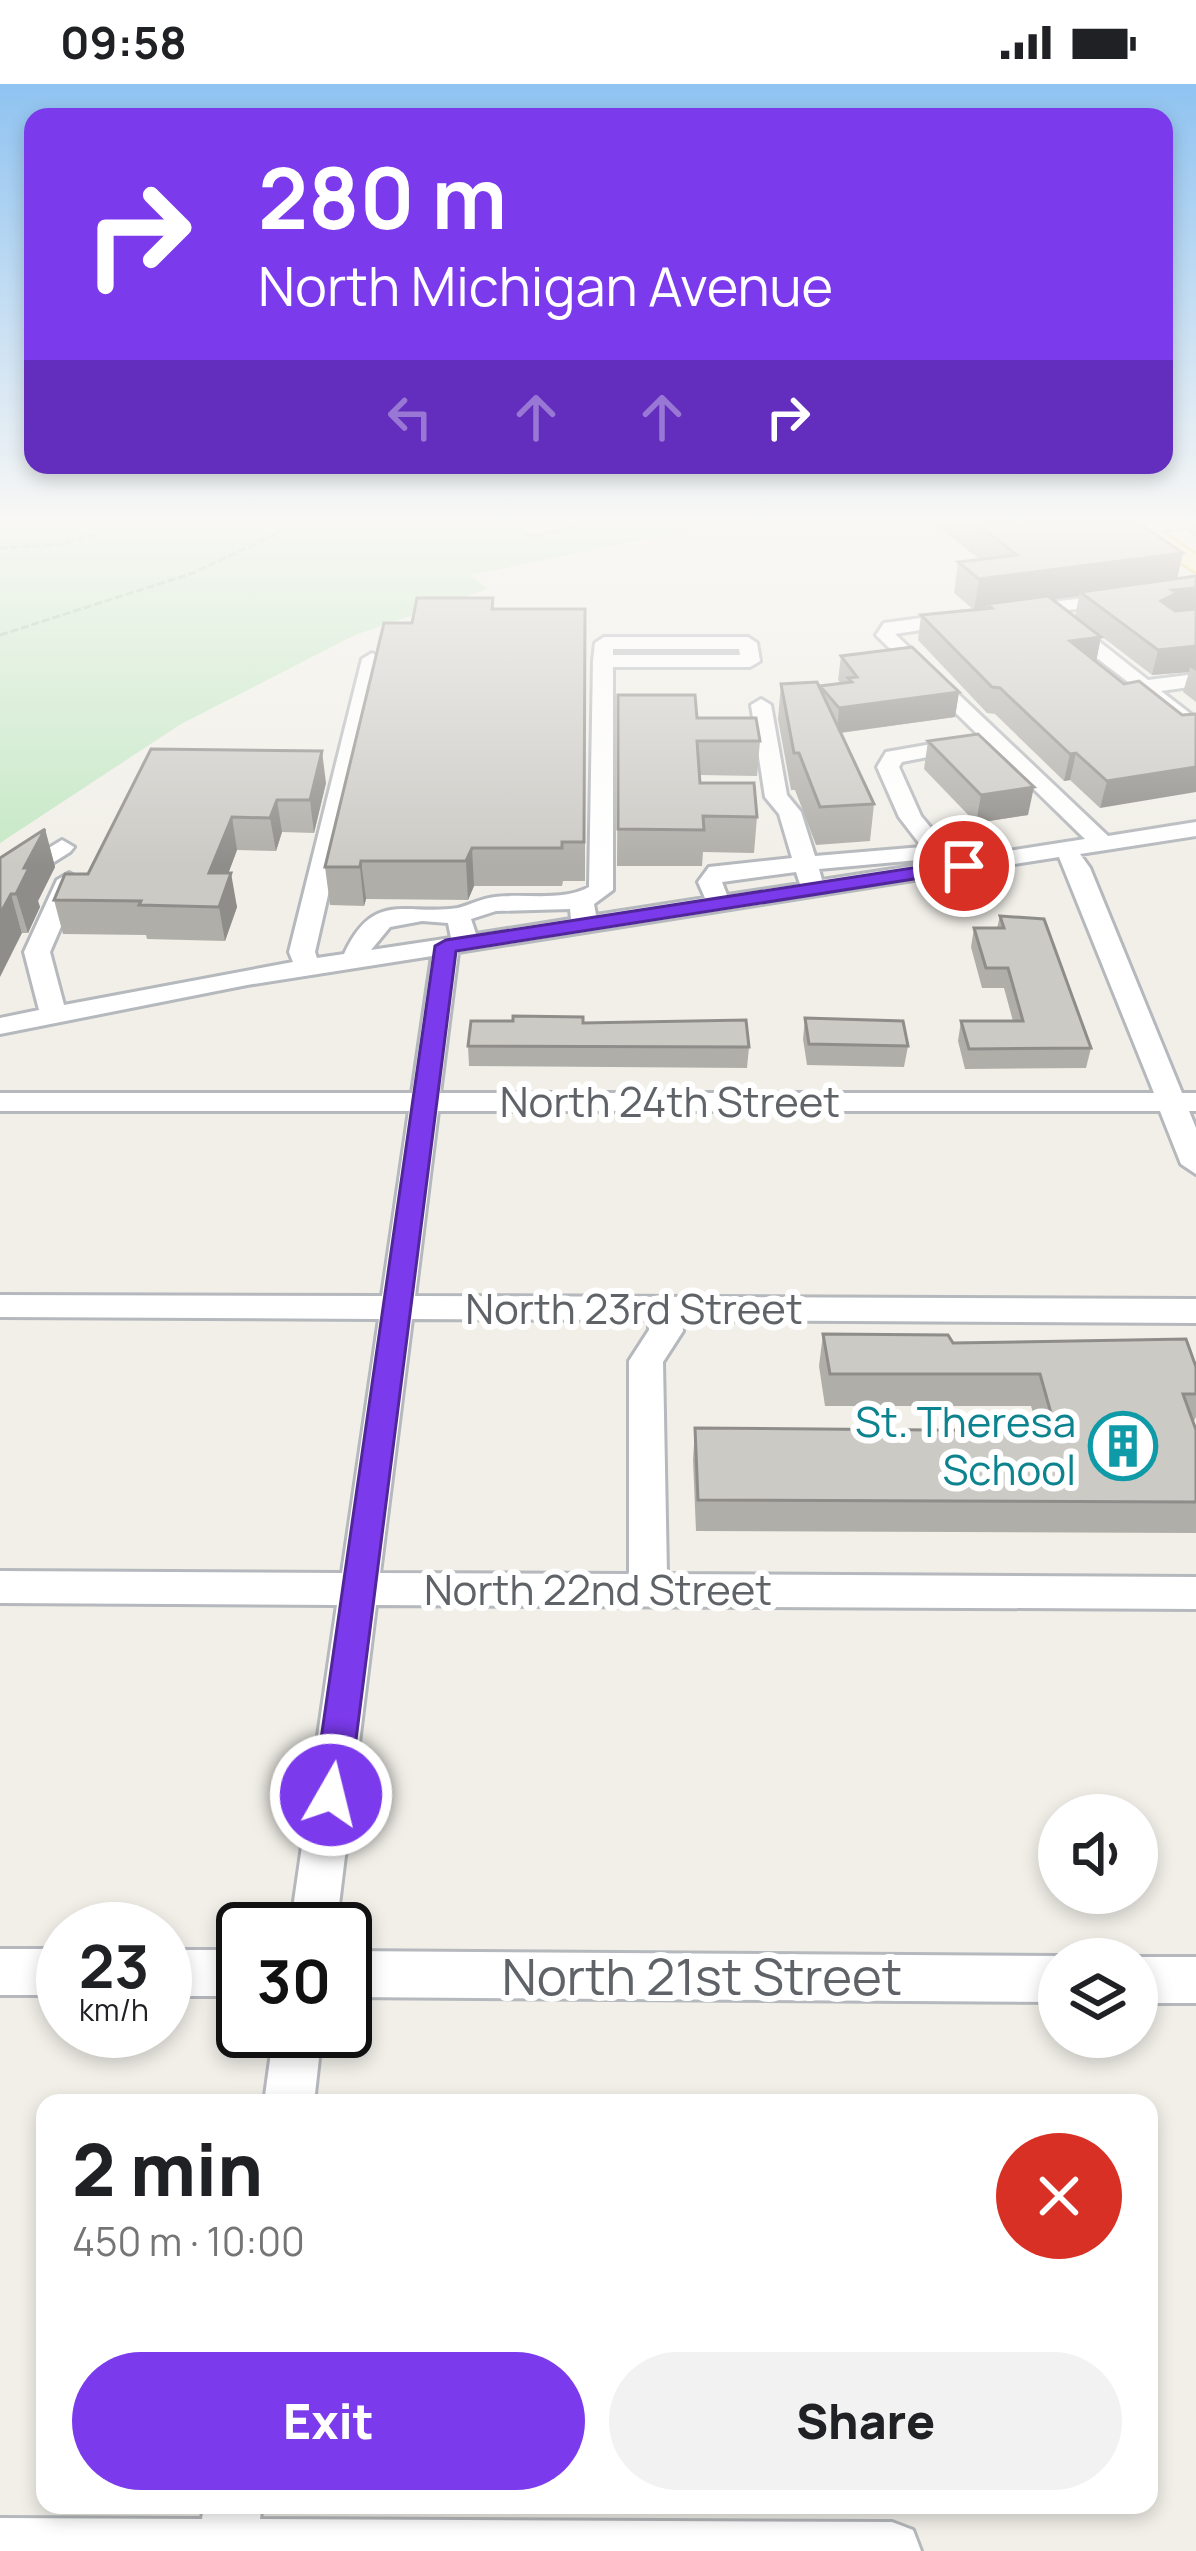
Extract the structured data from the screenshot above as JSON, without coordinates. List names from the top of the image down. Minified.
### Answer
{"streets":{"street":["North 24th Street","North 23rd Street","North 22nd Street","North 21st Street"]},"places":{"building":["St. Theresa School"]},"page":{"status":"09:58","turn":["280 m","North Michigan Avenue"],"speed":"23 km/h","limit":"30","heading":["2 min","450 m · 10:00"],"buttons":["Exit","Share"]}}
